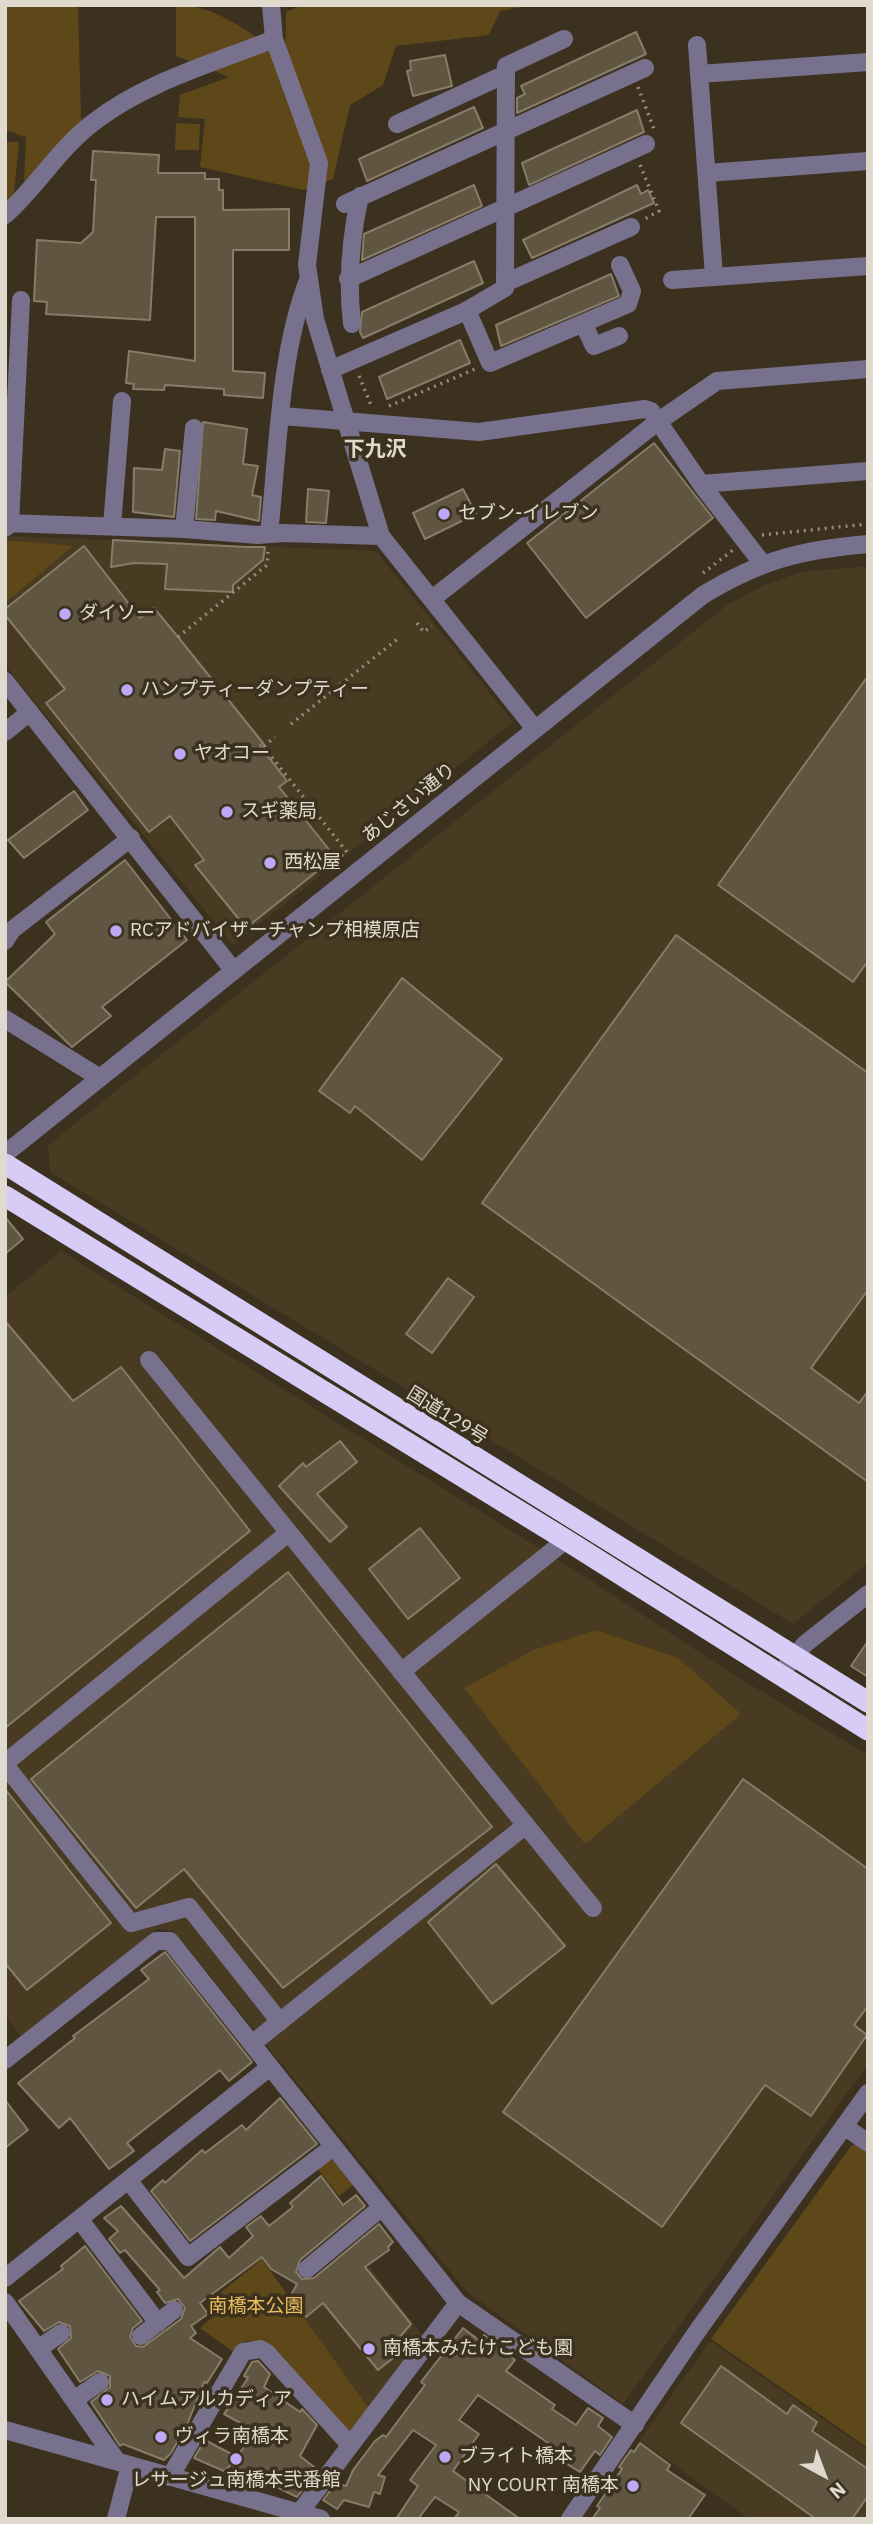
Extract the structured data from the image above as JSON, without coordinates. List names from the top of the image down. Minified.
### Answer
{"streets":{"highway":["国道129号"],"street":["あじさい通り"]},"districts":["下九沢"],"parks":["南橋本公園"],"places":["セブン-イレブン","ダイソー","ハンプティーダンプティー","ヤオコー","スギ薬局","西松屋","RCアドバイザーチャンプ相模原店","南橋本みたけこども園","ハイムアルカディア","ヴィラ南橋本","ブライト橋本","レサージュ南橋本弐番館","NY COURT 南橋本"],"north":"bottom right"}
